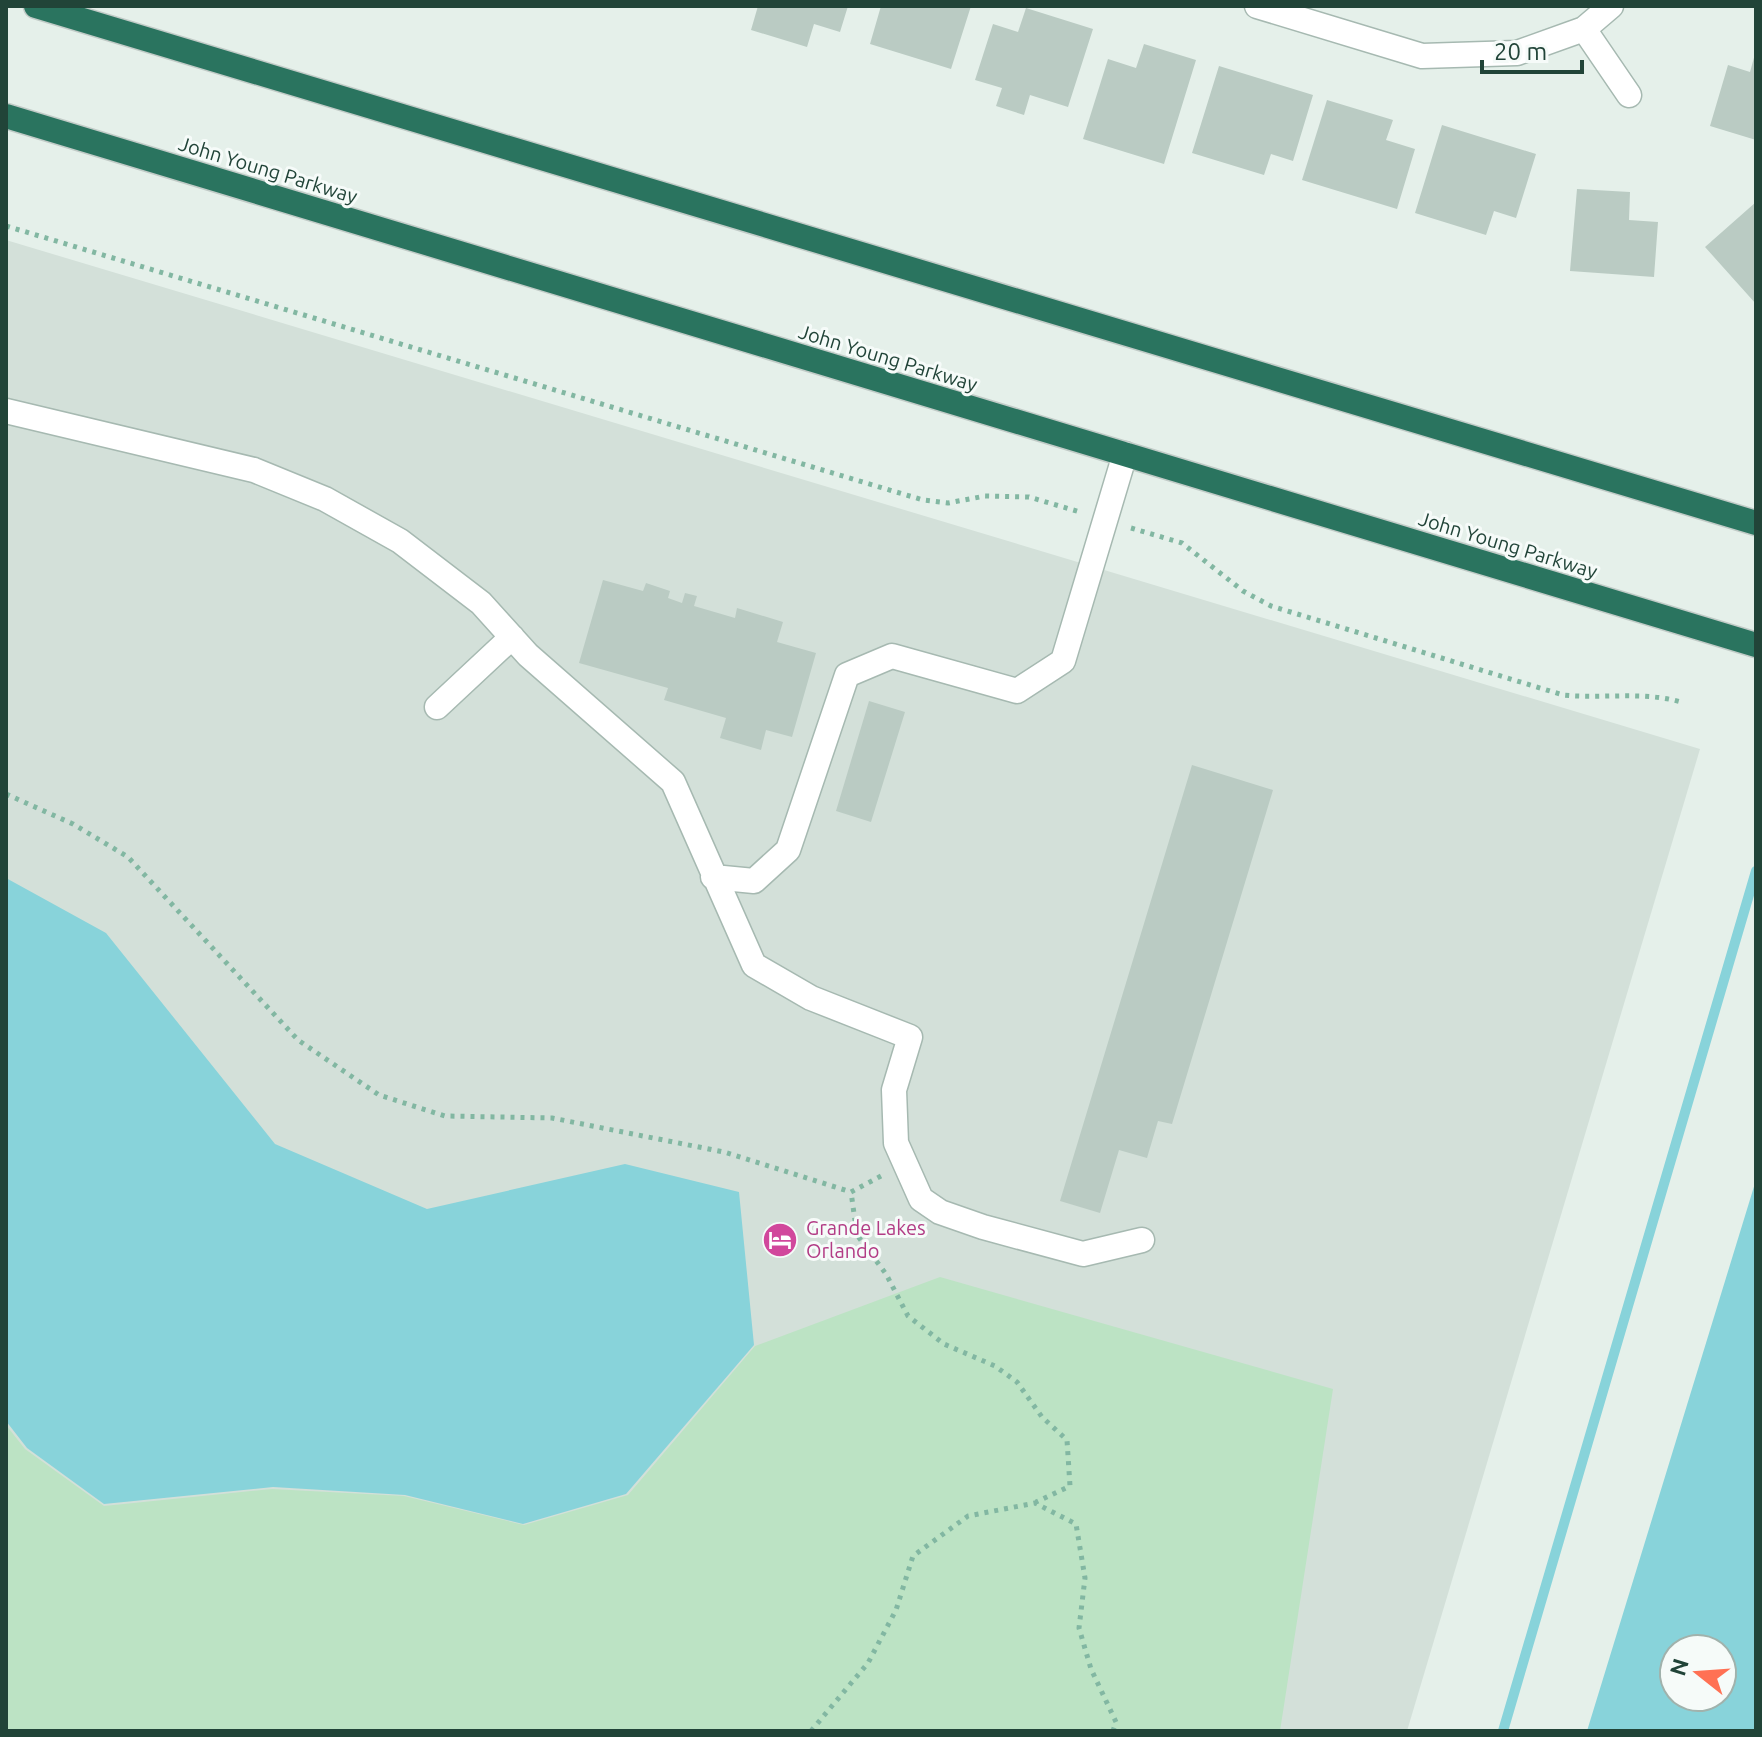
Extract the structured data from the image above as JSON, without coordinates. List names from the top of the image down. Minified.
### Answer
{"streets":{"highway":["John Young Parkway"]},"places":{"hotel":["Grande Lakes Orlando"]},"scale_bar":"20 m","north":"left"}
